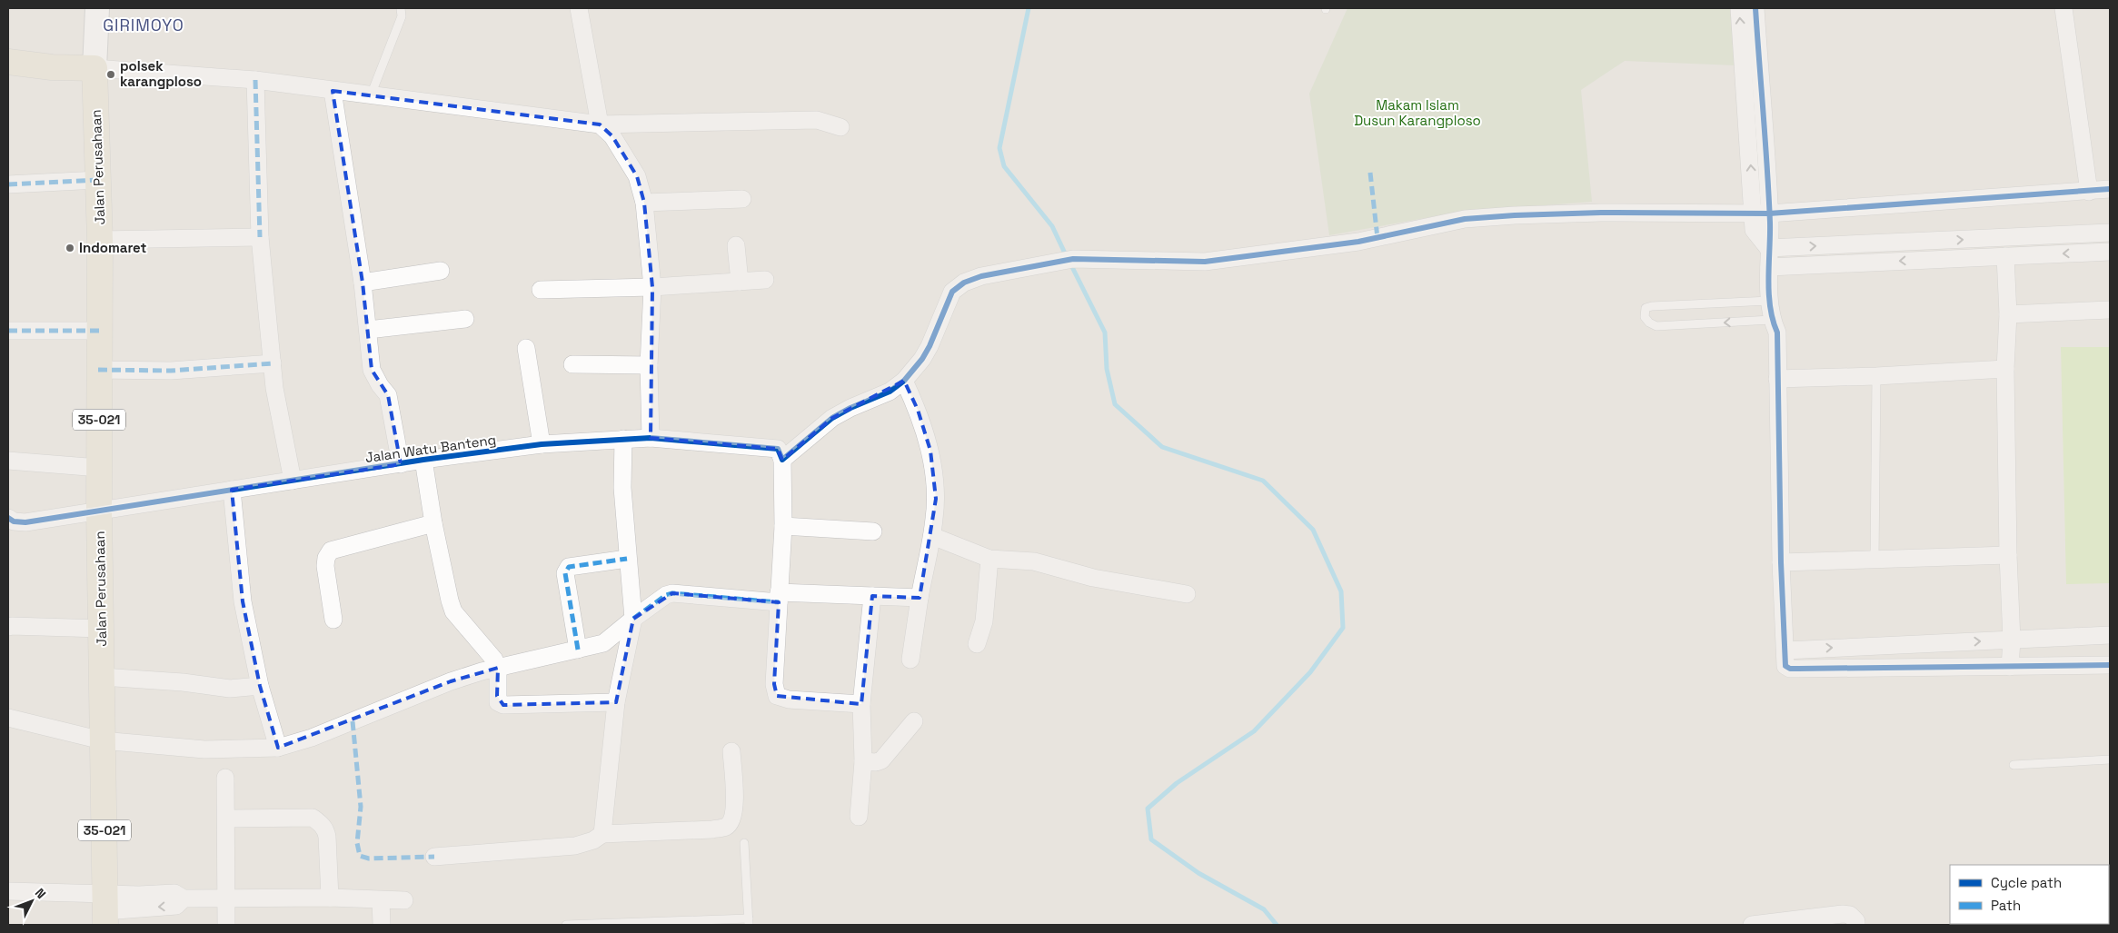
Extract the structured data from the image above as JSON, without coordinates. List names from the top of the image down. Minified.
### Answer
{"streets":{"main road":["Jalan Perusahaan","35-021"],"street":["Jalan Watu Banteng"]},"crossings":[["Jalan Perusahaan","Jalan Watu Banteng"]],"districts":["GIRIMOYO"],"parks":["Makam Islam Dusun Karangploso"],"places":["polsek karangploso","Indomaret"],"legend":["Cycle path","Path"],"north":"top right"}
